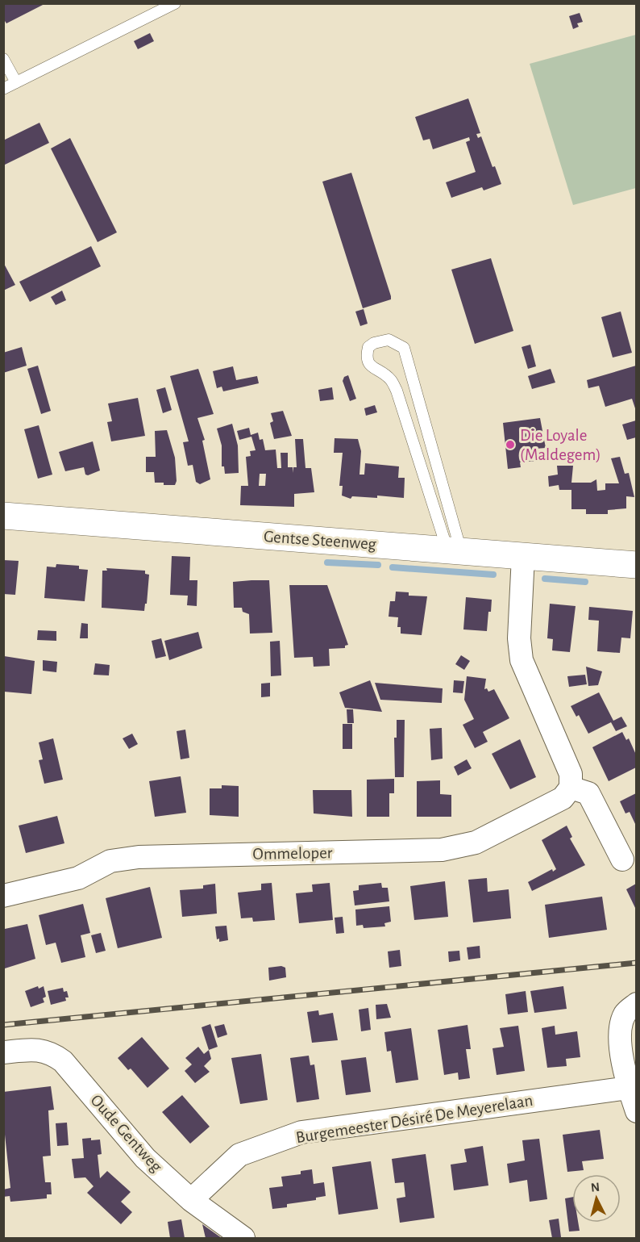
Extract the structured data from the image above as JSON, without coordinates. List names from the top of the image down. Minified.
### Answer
{"streets":{"street":["Gentse Steenweg","Ommeloper","Burgemeester Désiré De Meyerelaan","Oude Gentweg"]},"crossings":[["Burgemeester Désiré De Meyerelaan","Oude Gentweg"]],"places":["Die Loyale (Maldegem)"],"north":"top"}
